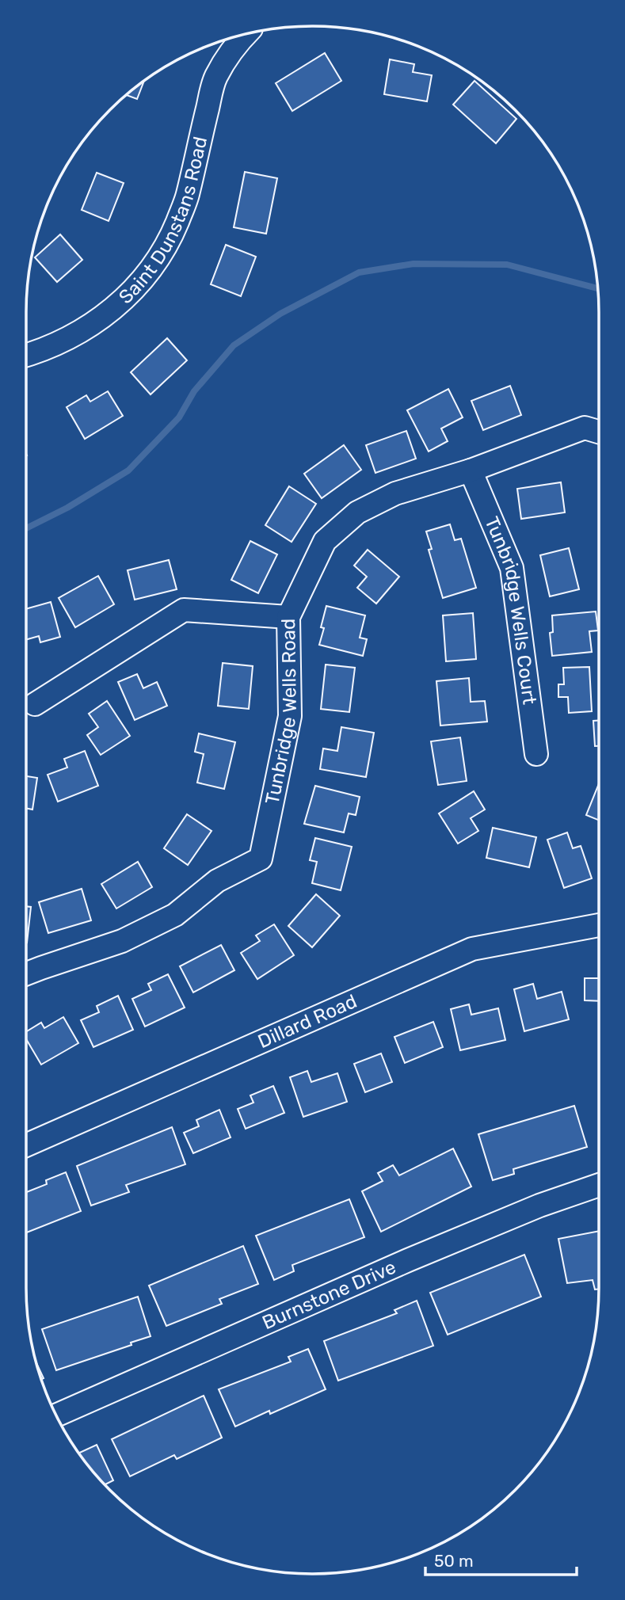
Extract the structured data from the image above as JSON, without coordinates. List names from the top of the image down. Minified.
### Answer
{"streets":{"street":["Saint Dunstans Road","Tunbridge Wells Court","Tunbridge Wells Road","Dillard Road","Burnstone Drive"]},"crossings":[["Tunbridge Wells Court","Tunbridge Wells Road"]],"scale_bar":"50 m"}
